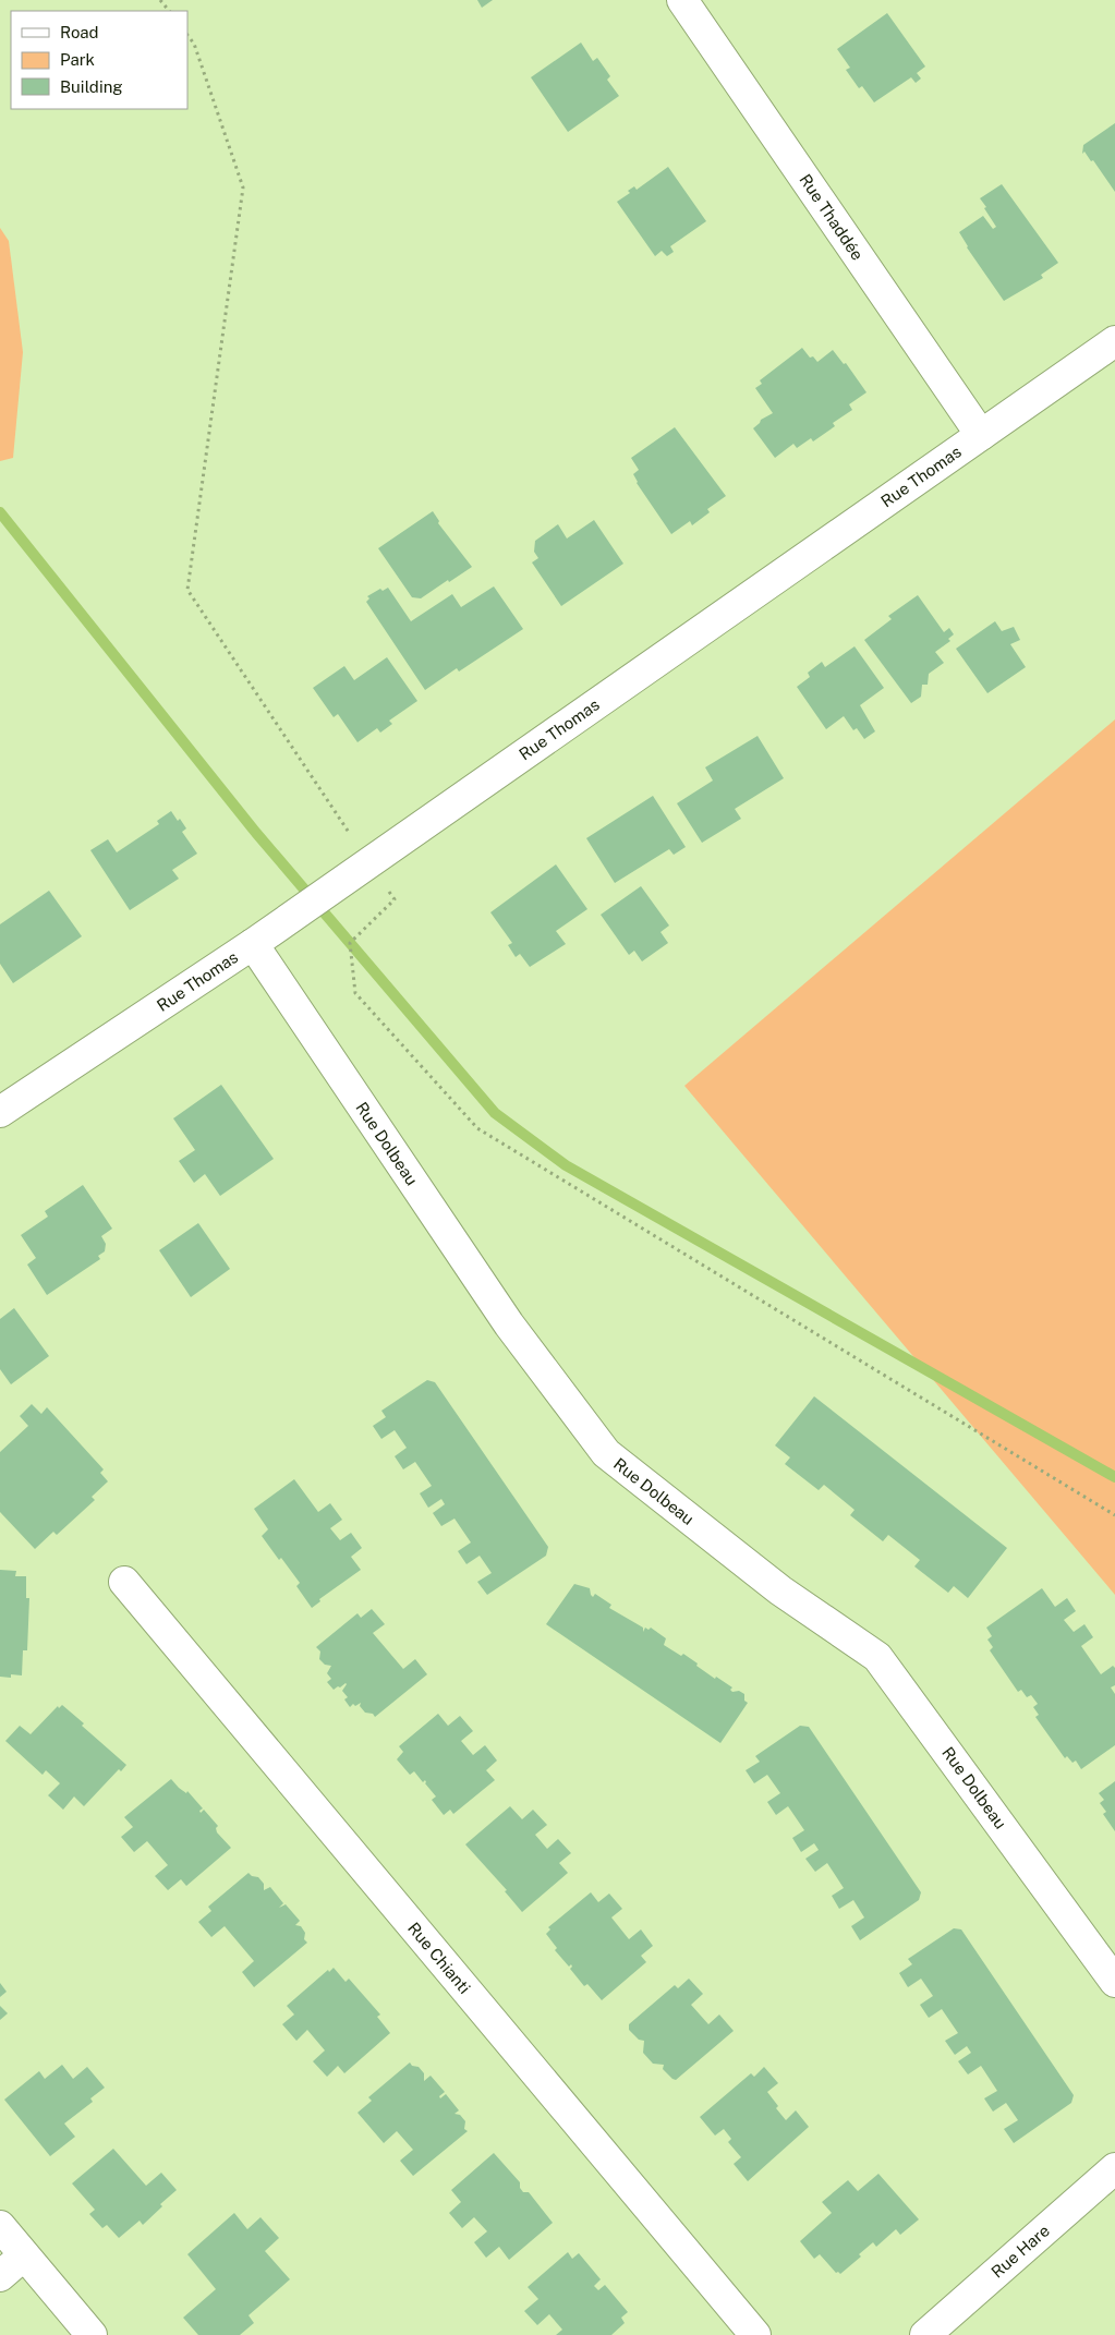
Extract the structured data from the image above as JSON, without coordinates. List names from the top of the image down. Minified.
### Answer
{"streets":{"street":["Rue Thaddée","Rue Thomas","Rue Dolbeau","Rue Chianti","Rue Hare"]},"crossings":[["Rue Thaddée","Rue Thomas"],["Rue Thomas","Rue Dolbeau"]],"legend":["Road","Park","Building"]}
